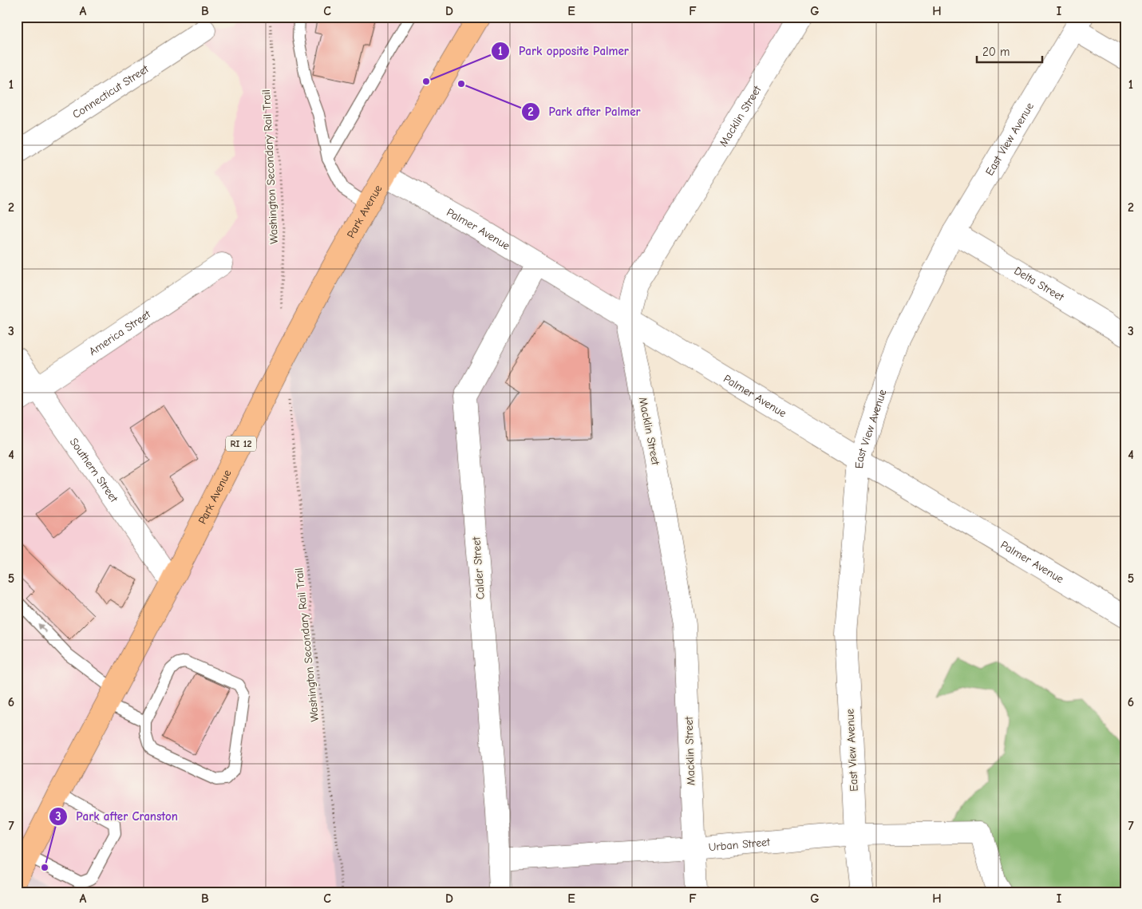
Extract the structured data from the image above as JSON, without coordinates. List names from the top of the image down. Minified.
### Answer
{"streets":{"main road":["Park Avenue","RI 12"],"street":["Connecticut Street","Macklin Street","East View Avenue","Palmer Avenue","Delta Street","America Street","Southern Street","Calder Street","Urban Street"],"path":["Washington Secondary Rail Trail"]},"crossings":[["Macklin Street","Palmer Avenue"],["Macklin Street","Urban Street"],["East View Avenue","Palmer Avenue"],["East View Avenue","Delta Street"],["East View Avenue","Urban Street"],["Park Avenue","Palmer Avenue"],["Park Avenue","Southern Street"],["Palmer Avenue","Calder Street"],["America Street","Southern Street"],["Calder Street","Urban Street"]],"places":["Park opposite Palmer","Park after Palmer","Park after Cranston"],"scale_bar":"20 m","grid":{"columns":["A","B","C","D","E","F","G","H","I"],"rows":["1","2","3","4","5","6","7"]}}
